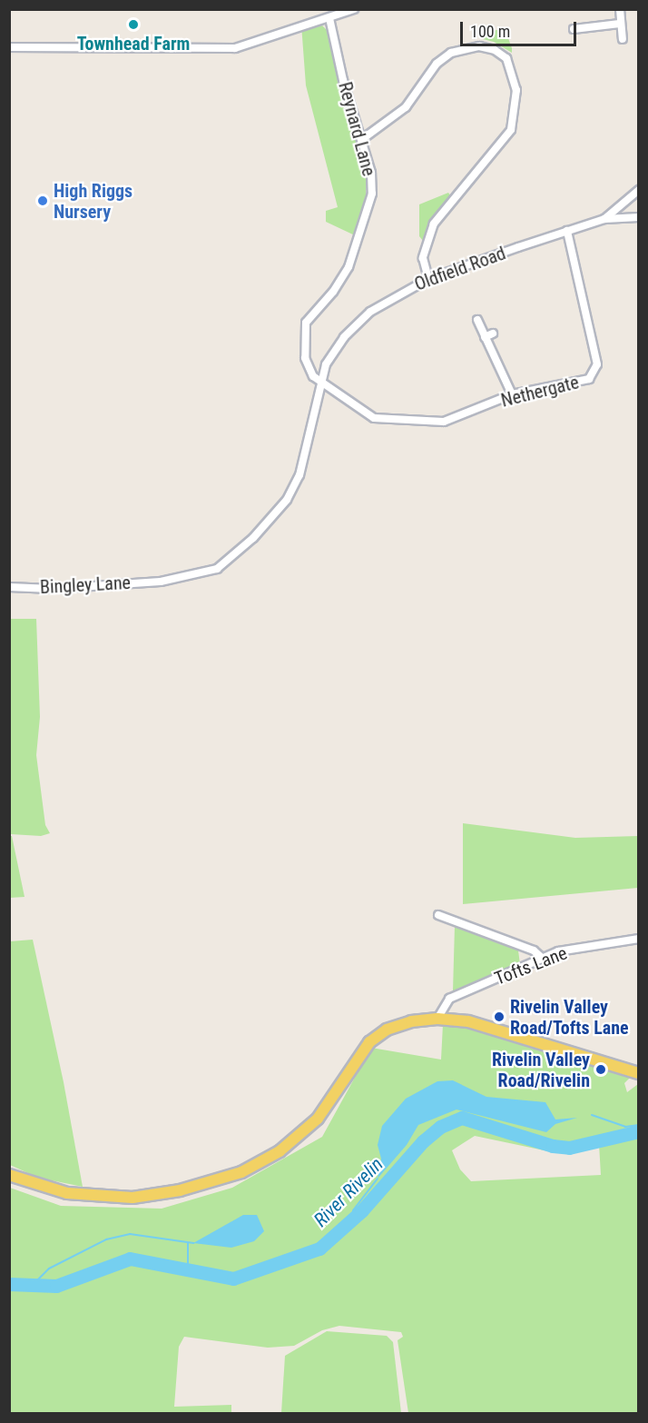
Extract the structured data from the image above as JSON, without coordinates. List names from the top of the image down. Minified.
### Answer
{"streets":{"street":["Reynard Lane","Oldfield Road","Nethergate","Bingley Lane","Tofts Lane"]},"crossings":[["Reynard Lane","Oldfield Road"],["Reynard Lane","Nethergate"],["Oldfield Road","Nethergate"],["Oldfield Road","Bingley Lane"]],"water":["River Rivelin"],"places":["Townhead Farm","High Riggs Nursery","Rivelin Valley Road/Tofts Lane","Rivelin Valley Road/Rivelin"],"scale_bar":"100 m"}
